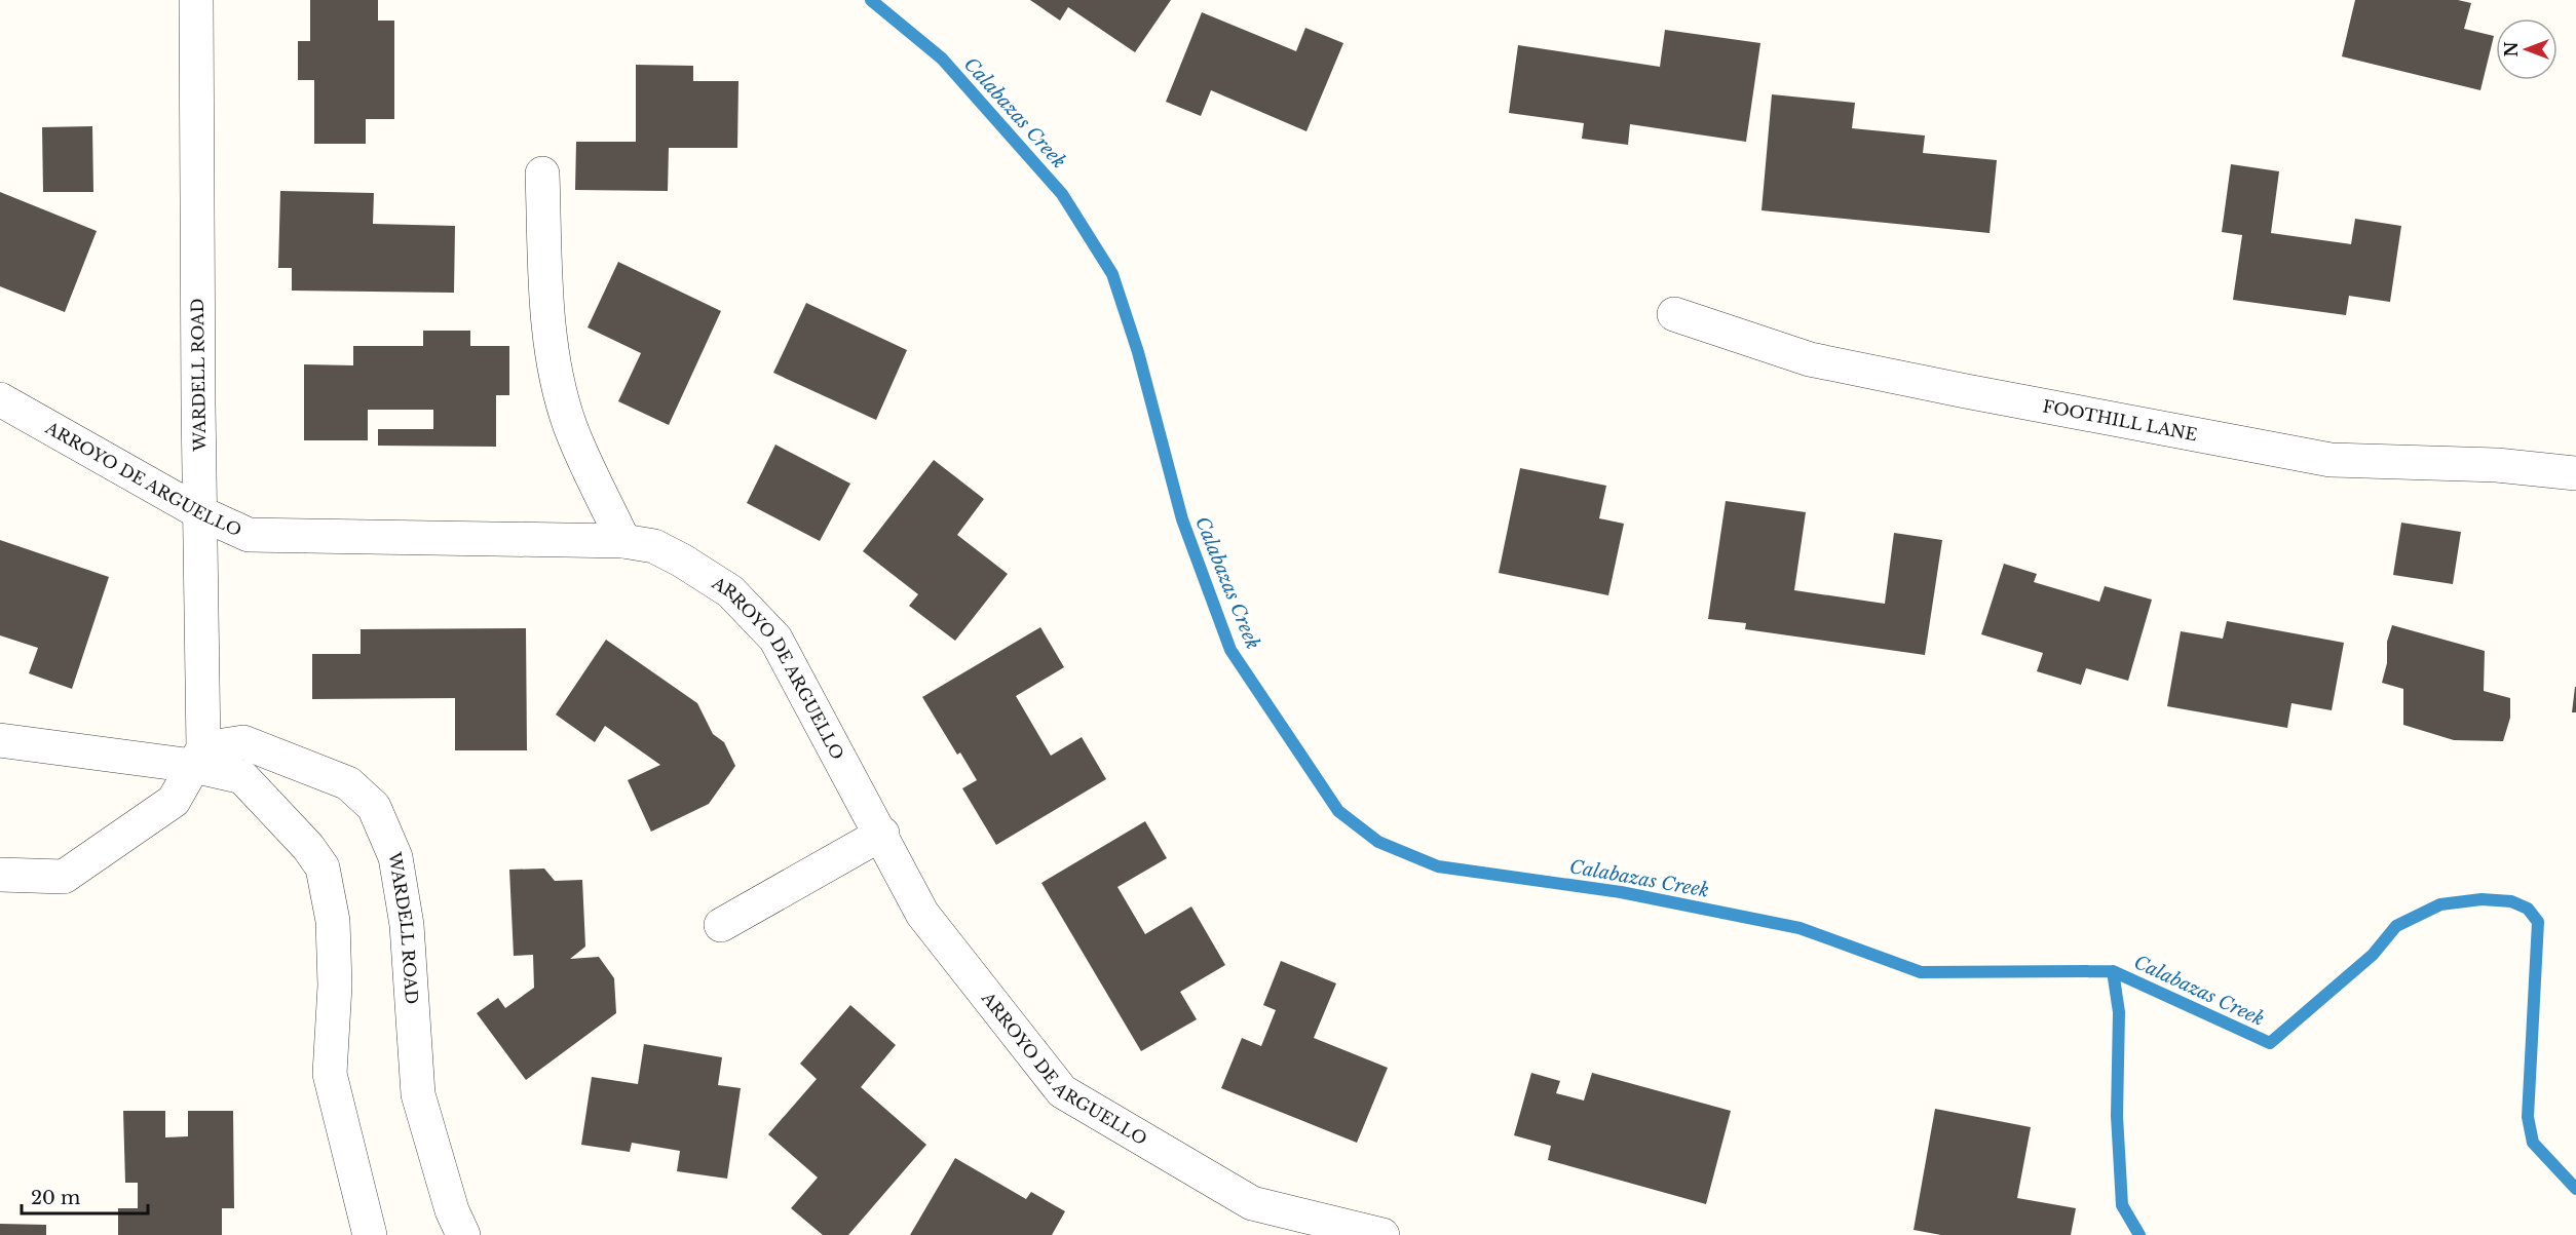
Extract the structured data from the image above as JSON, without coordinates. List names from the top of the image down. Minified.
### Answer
{"streets":{"street":["WARDELL ROAD","FOOTHILL LANE","ARROYO DE ARGUELLO"]},"crossings":[["WARDELL ROAD","ARROYO DE ARGUELLO"]],"water":["Calabazas Creek"],"scale_bar":"20 m","north":"left"}
